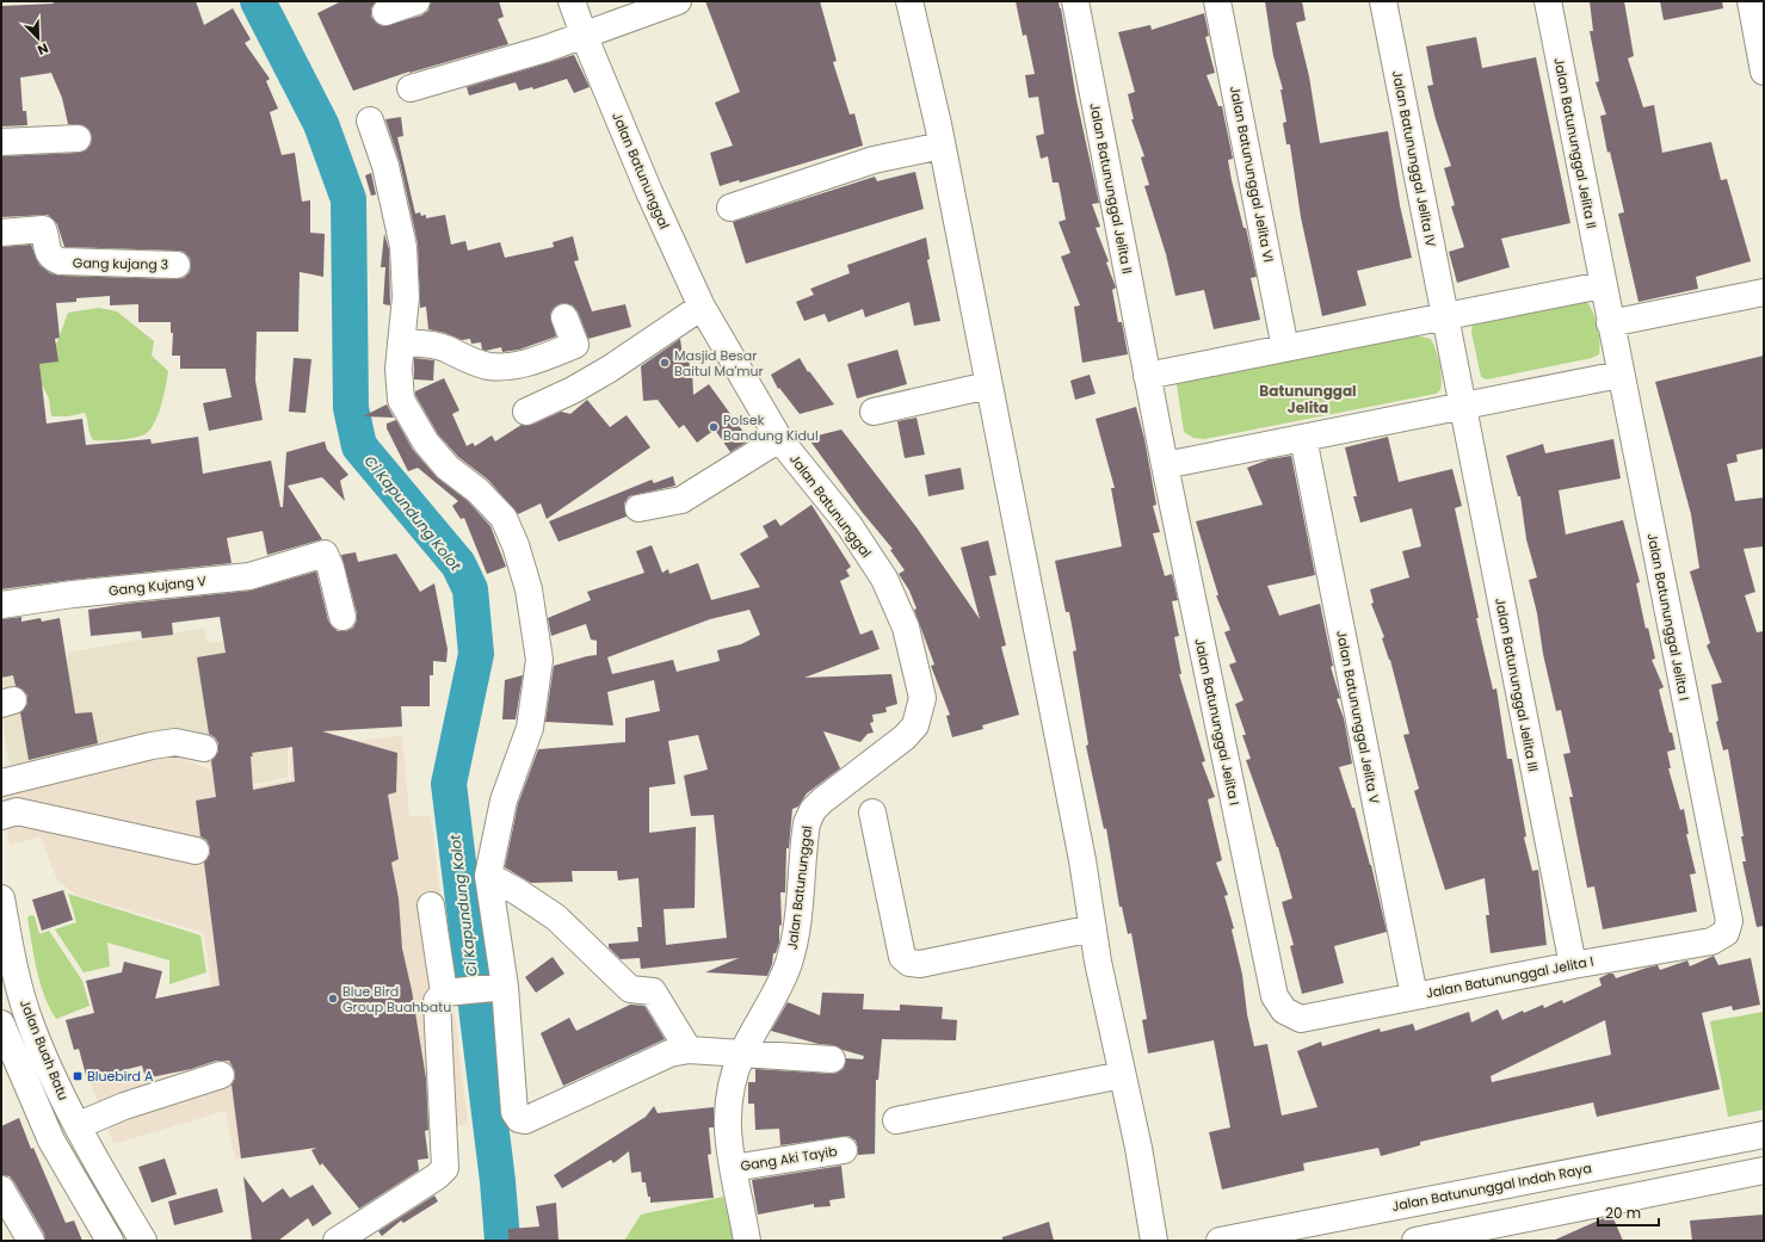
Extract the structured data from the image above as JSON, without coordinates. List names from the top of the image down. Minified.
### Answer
{"streets":{"street":["Jalan Batununggal Jelita II","Jalan Batununggal Jelita IV","Jalan Batununggal","Jalan Batununggal Jelita VI","Gang kujang 3","Gang Kujang V","Jalan Batununggal Jelita I","Jalan Batununggal Jelita III","Jalan Batununggal Jelita V","Jalan Buah Batu","Gang Aki Tayib","Jalan Batununggal Indah Raya"]},"crossings":[["Jalan Batununggal Jelita II","Jalan Batununggal Jelita I"],["Jalan Batununggal Jelita IV","Jalan Batununggal Jelita III"],["Jalan Batununggal","Gang Aki Tayib"],["Jalan Batununggal Jelita I","Jalan Batununggal Jelita III"],["Jalan Batununggal Jelita I","Jalan Batununggal Jelita V"]],"districts":["Batununggal Jelita"],"water":["Ci Kapundung Kolot"],"places":{"other":["Masjid Besar Baitul Ma'mur","Polsek Bandung Kidul","Blue Bird Group Buahbatu"],"transit":["Bluebird A"]},"scale_bar":"20 m","north":"bottom right"}
